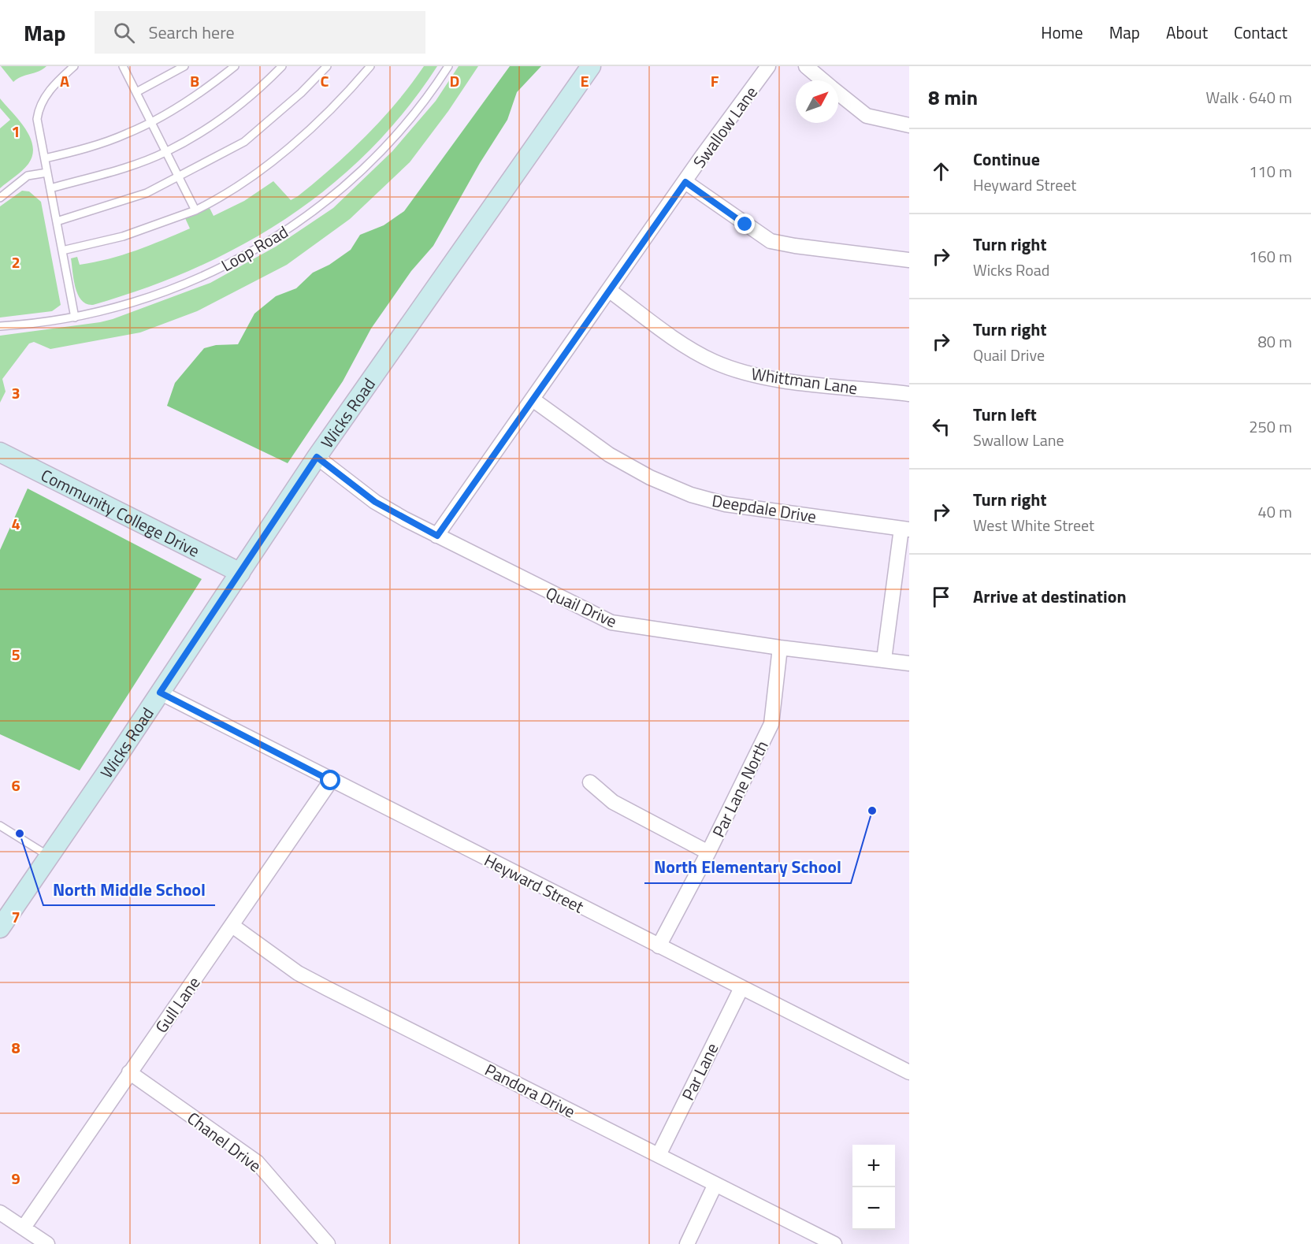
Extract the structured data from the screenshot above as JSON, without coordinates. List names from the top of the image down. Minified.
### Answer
{"streets":{"main road":["Wicks Road","Community College Drive"],"street":["Swallow Lane","Whittman Lane","Deepdale Drive","Quail Drive","Par Lane North","Heyward Street","Gull Lane","Par Lane","Pandora Drive","Chanel Drive"],"lane":["Loop Road"]},"crossings":[["Swallow Lane","Whittman Lane"],["Swallow Lane","Deepdale Drive"],["Swallow Lane","Quail Drive"],["Wicks Road","Community College Drive"],["Wicks Road","Quail Drive"],["Wicks Road","Heyward Street"],["Quail Drive","Par Lane North"],["Par Lane North","Heyward Street"],["Heyward Street","Gull Lane"],["Heyward Street","Par Lane"],["Gull Lane","Pandora Drive"],["Gull Lane","Chanel Drive"],["Par Lane","Pandora Drive"]],"places":["North Elementary School","North Middle School"],"north":"top right","page":{"header":"Map","search":"Search here","nav":["Home","Map","About","Contact"],"heading":["8 min","Walk · 640 m"],"list":[["Continue","Heyward Street","110 m"],["Turn right","Wicks Road","160 m"],["Turn right","Quail Drive","80 m"],["Turn left","Swallow Lane","250 m"],["Turn right","West White Street","40 m"],"Arrive at destination"],"map_buttons":["+","−"]},"grid":{"columns":["A","B","C","D","E","F"],"rows":["1","2","3","4","5","6","7","8","9"]}}
